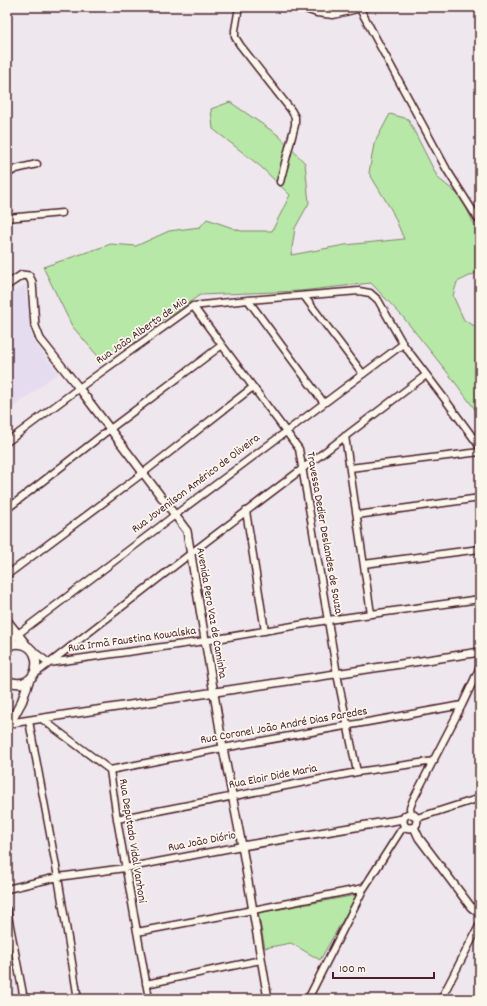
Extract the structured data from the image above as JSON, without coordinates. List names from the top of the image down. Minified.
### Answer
{"streets":{"street":["Rua João Alberto de Mio","Rua Jovenilson Américo de Oliveira","Travessa Dedier Deslandes de Souza","Avenida Pero Vaz de Caminha","Rua Irmã Faustina Kowalska","Rua Coronel João André Dias Paredes","Rua Eloir Dide Maria","Rua Deputado Vidal Vanhoni","Rua João Diório"]},"crossings":[["Rua João Alberto de Mio","Rua Jovenilson Américo de Oliveira"],["Rua João Alberto de Mio","Travessa Dedier Deslandes de Souza"],["Rua João Alberto de Mio","Avenida Pero Vaz de Caminha"],["Rua Jovenilson Américo de Oliveira","Travessa Dedier Deslandes de Souza"],["Rua Jovenilson Américo de Oliveira","Avenida Pero Vaz de Caminha"],["Travessa Dedier Deslandes de Souza","Rua Irmã Faustina Kowalska"],["Travessa Dedier Deslandes de Souza","Rua Coronel João André Dias Paredes"],["Travessa Dedier Deslandes de Souza","Rua Eloir Dide Maria"],["Avenida Pero Vaz de Caminha","Rua Irmã Faustina Kowalska"],["Avenida Pero Vaz de Caminha","Rua Coronel João André Dias Paredes"],["Avenida Pero Vaz de Caminha","Rua Eloir Dide Maria"],["Avenida Pero Vaz de Caminha","Rua João Diório"],["Rua Coronel João André Dias Paredes","Rua Deputado Vidal Vanhoni"],["Rua Eloir Dide Maria","Rua Deputado Vidal Vanhoni"],["Rua Deputado Vidal Vanhoni","Rua João Diório"]],"scale_bar":"100 m"}
